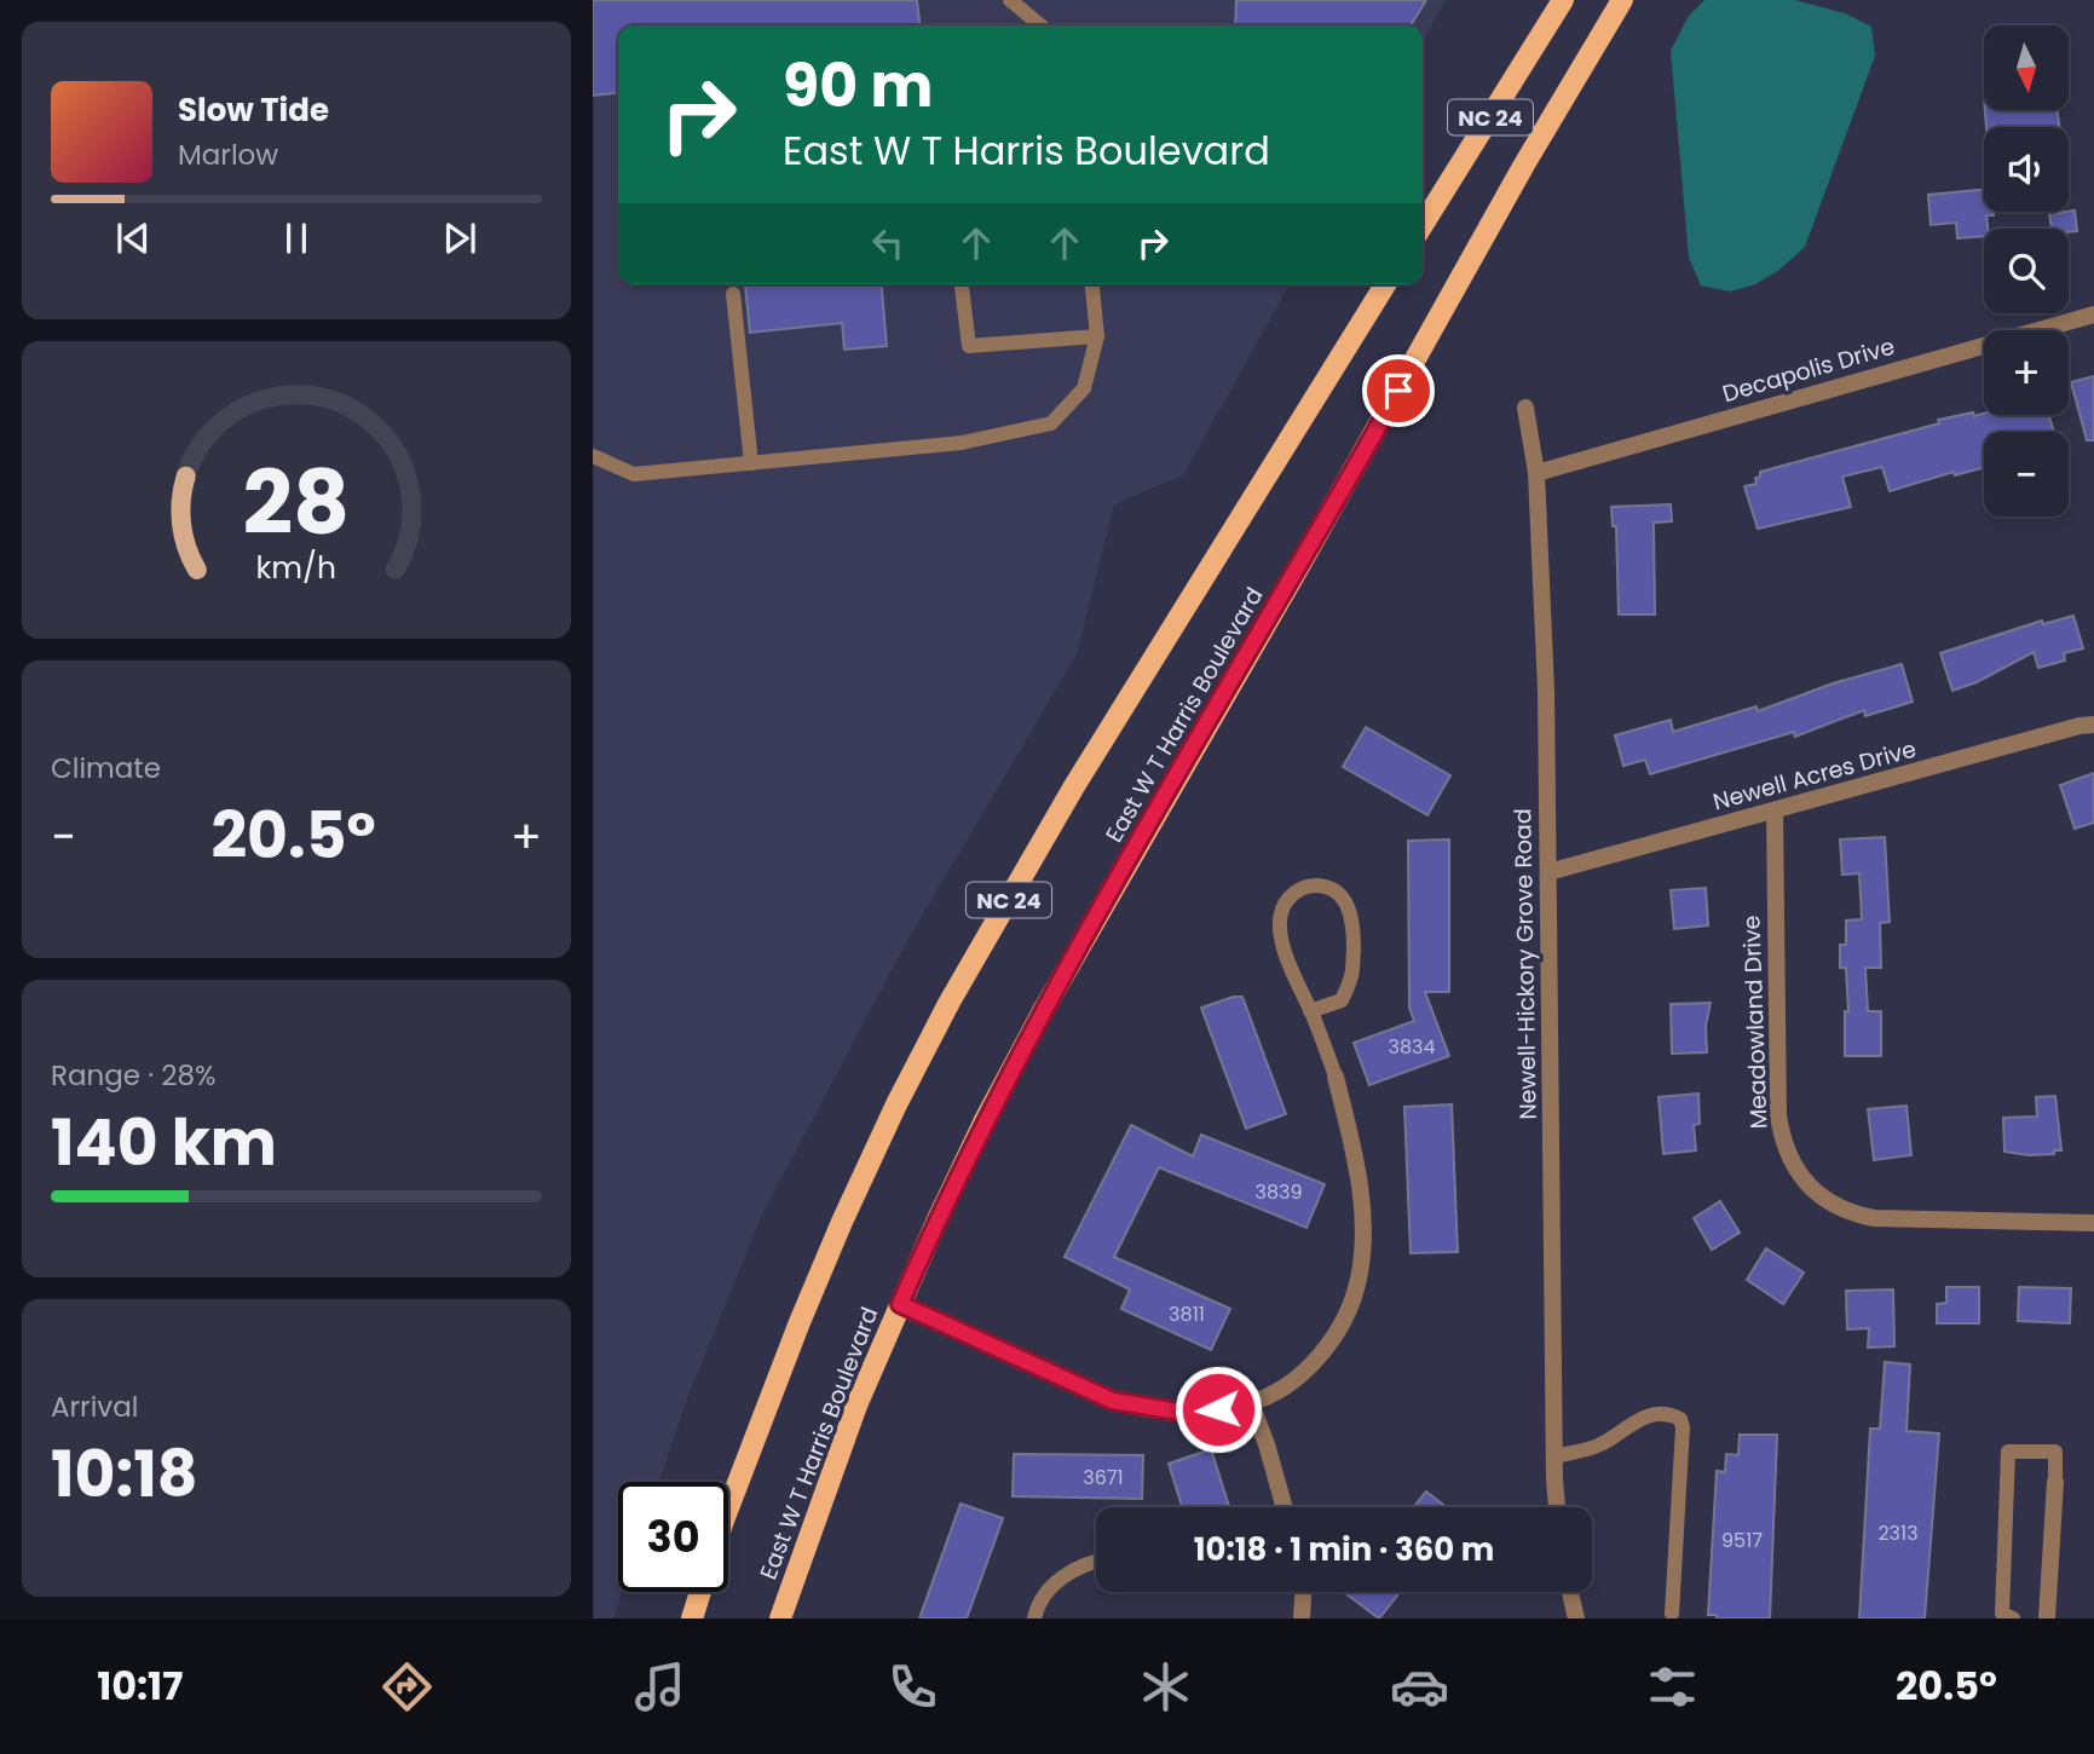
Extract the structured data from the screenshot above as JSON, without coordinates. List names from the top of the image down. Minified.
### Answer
{"streets":{"main road":["NC 24","East W T Harris Boulevard"],"street":["Decapolis Drive","Newell Acres Drive","Newell-Hickory Grove Road","Meadowland Drive"]},"crossings":[["Decapolis Drive","Newell-Hickory Grove Road"],["Newell Acres Drive","Newell-Hickory Grove Road"],["Newell Acres Drive","Meadowland Drive"]],"house_numbers":["3834","3839","3811","3671","2313","9517"],"north":"bottom","page":{"map_buttons":["+","−"],"turn":["90 m","East W T Harris Boulevard"],"song":["Slow Tide","Marlow"],"tile":["Climate",["Range · 28%","140 km"],["Arrival","10:18"]],"heat":["−","20.5°","+"],"limit":"30","trip":"10:18 · 1 min · 360 m","tabs":["10:17","20.5°"],"gauge":["28","km/h"]}}
